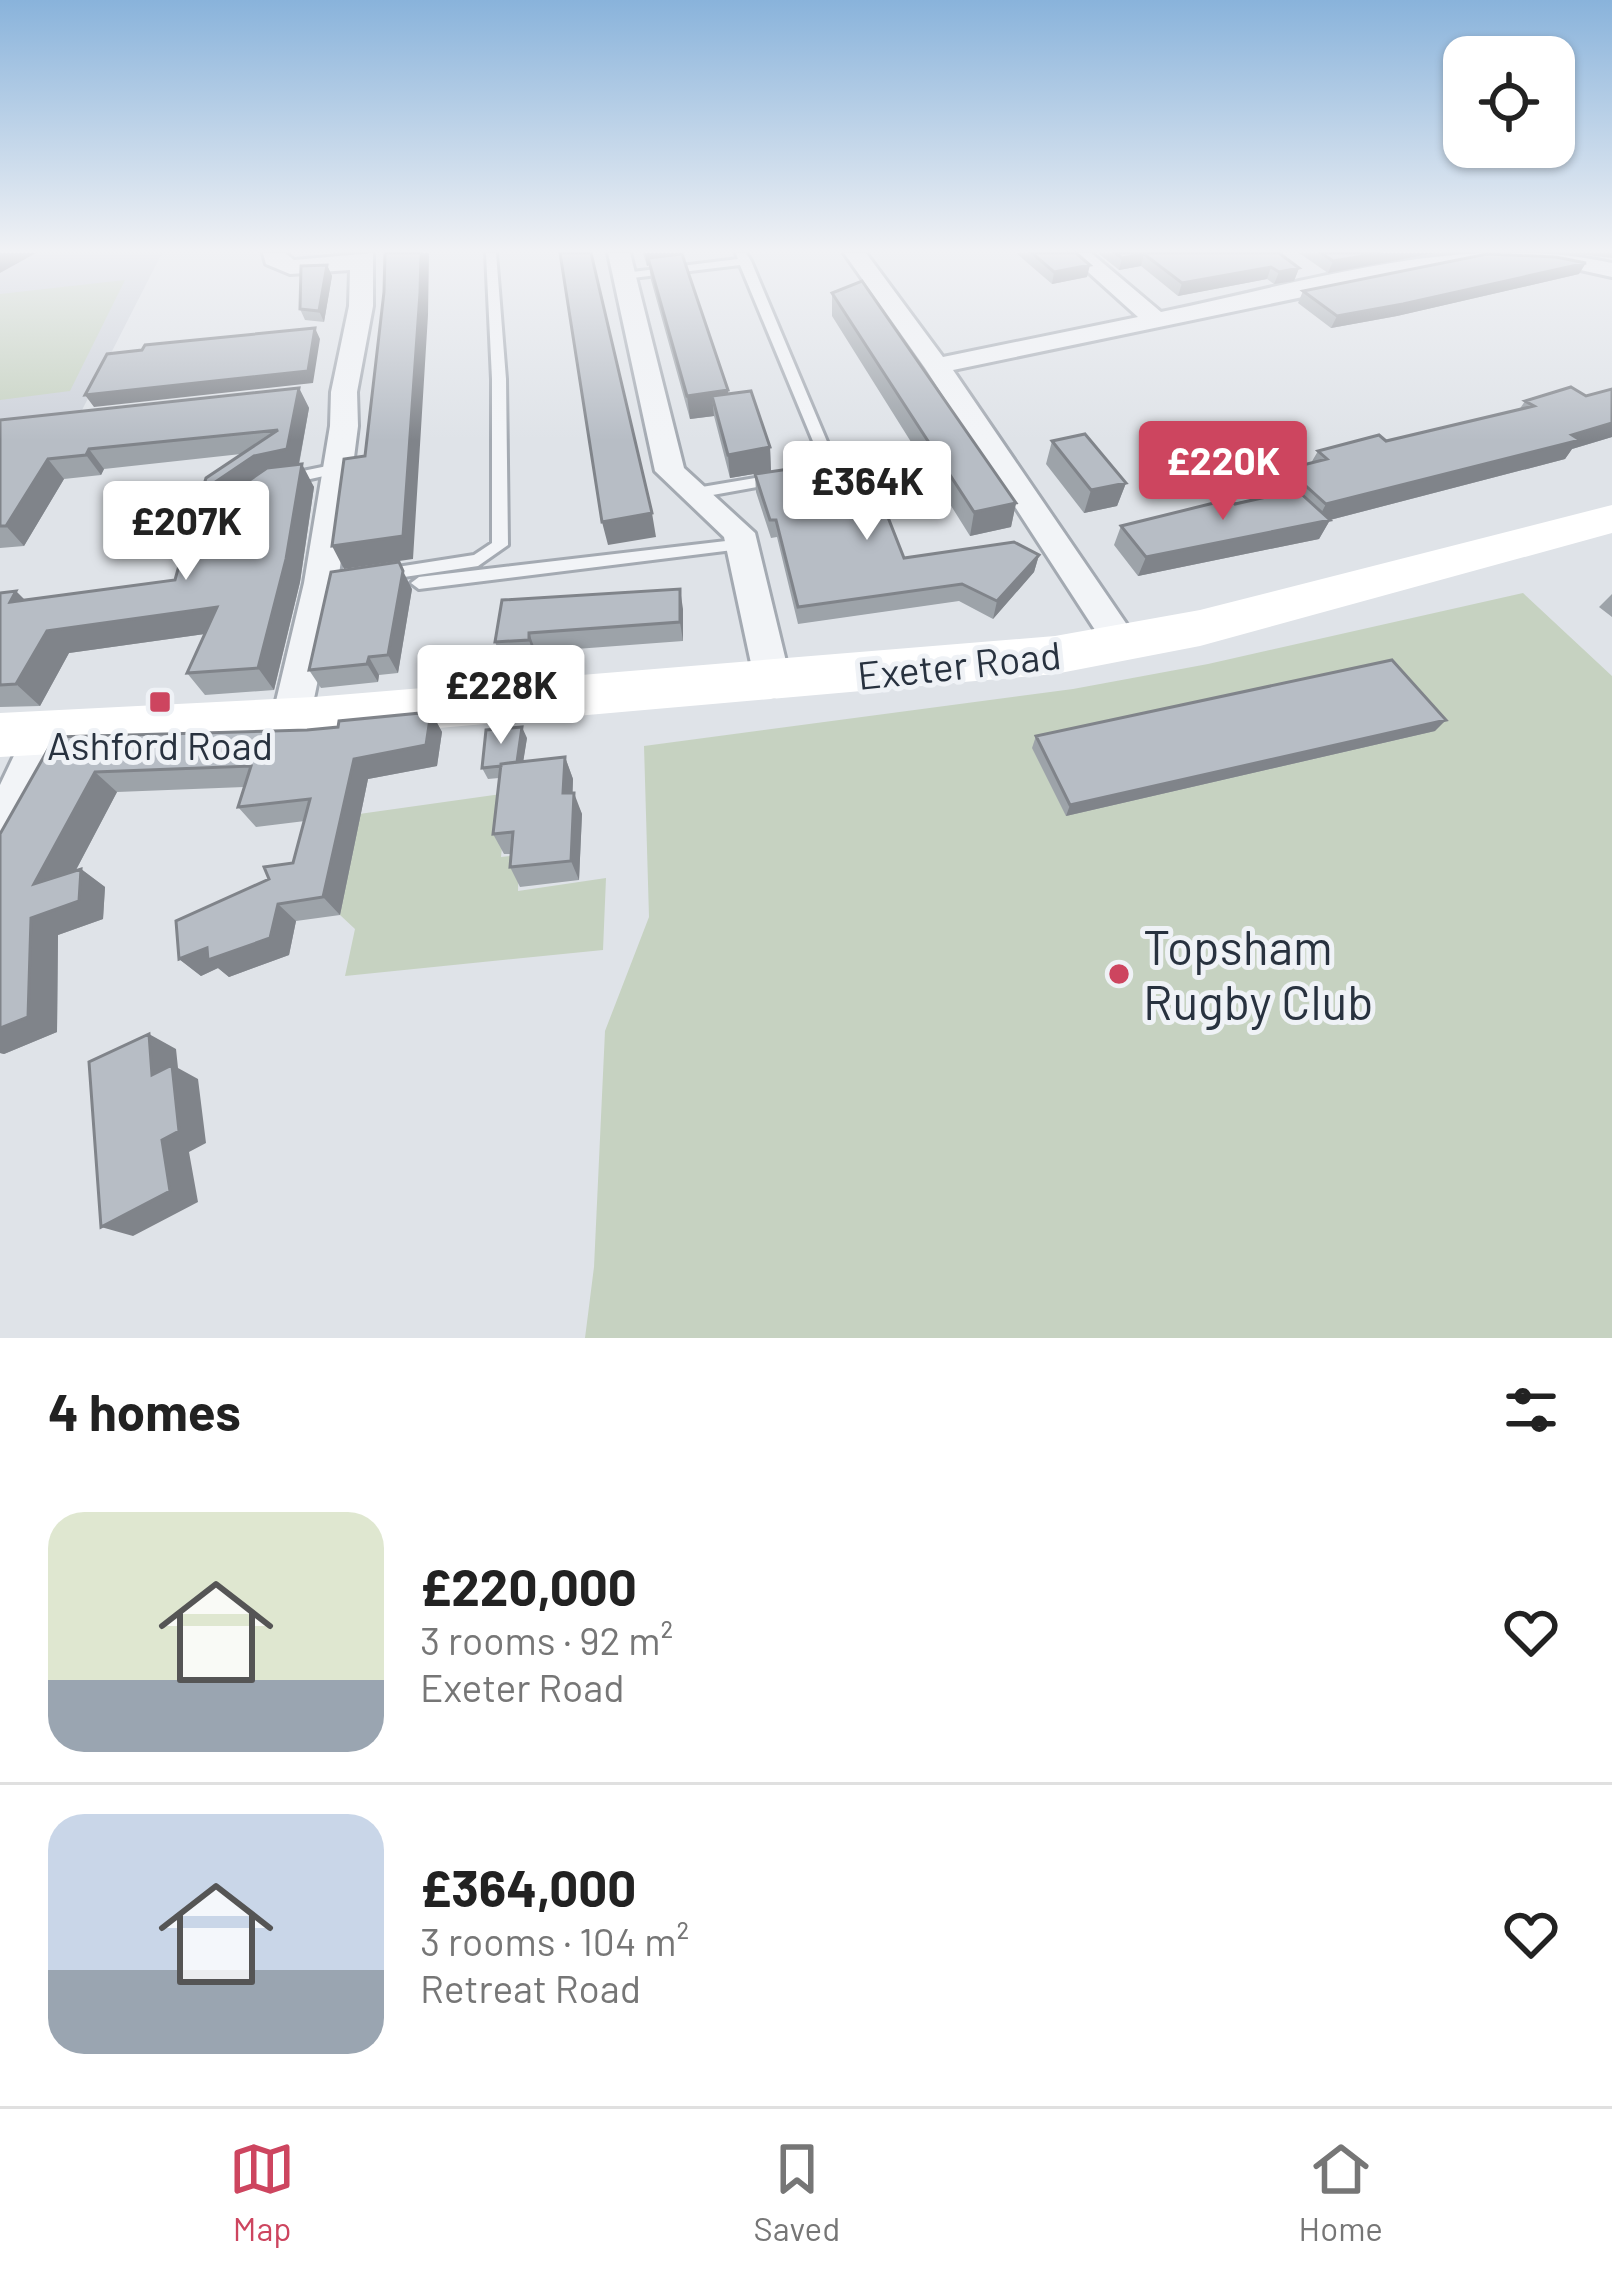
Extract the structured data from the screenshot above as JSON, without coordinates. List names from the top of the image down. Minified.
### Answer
{"streets":{"street":["Exeter Road"]},"places":{"transit":["Ashford Road"],"other":["Topsham Rugby Club"]},"page":{"price":["£220K","£364K","£207K","£228K"],"heading":"4 homes","list":[{"name":"£220,000","note":"3 rooms · 92 m² · Exeter Road"},{"name":"£364,000","note":"3 rooms · 104 m² · Retreat Road"}],"tabs":["Map","Saved","Home"]}}
